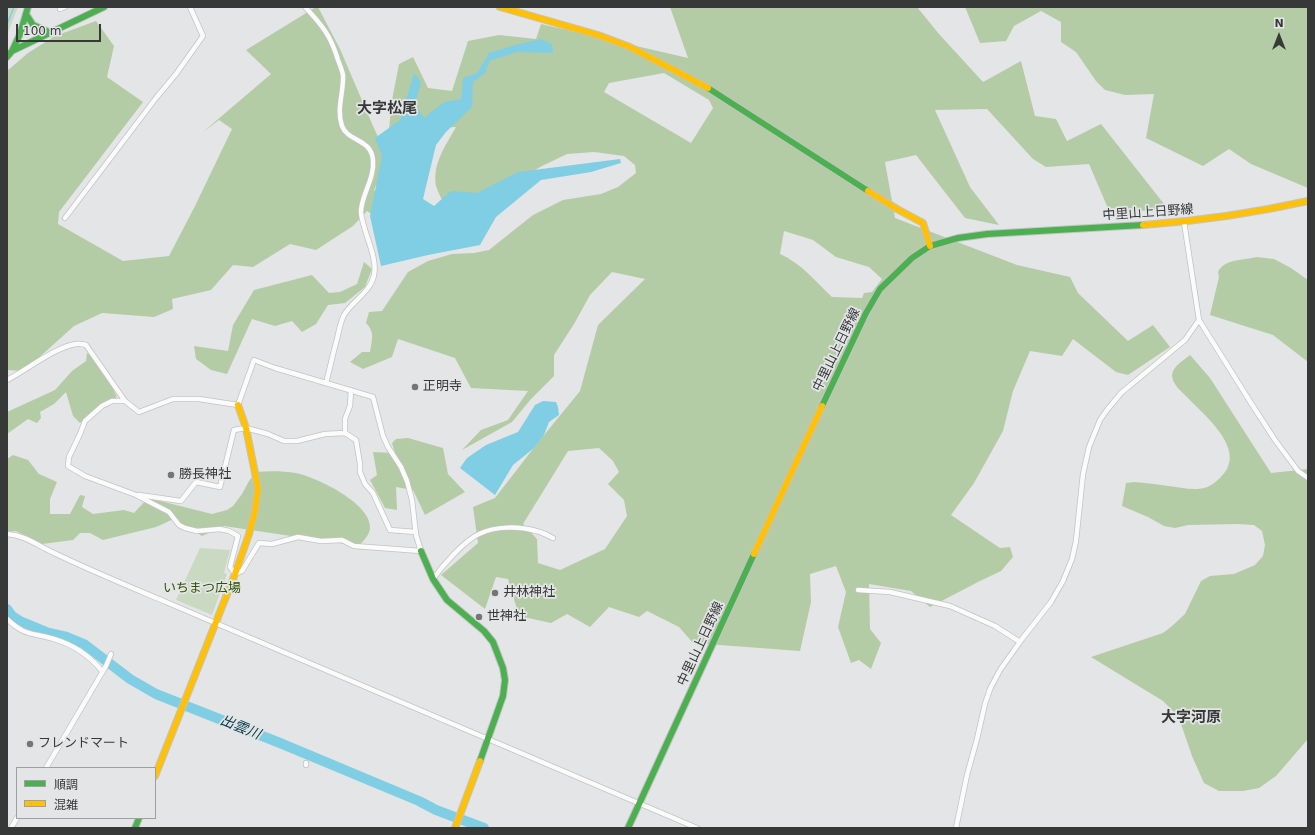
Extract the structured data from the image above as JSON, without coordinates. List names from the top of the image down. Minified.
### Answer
{"streets":{"main road":["中里山上日野線"]},"districts":["大字松尾","大字河原"],"water":["出雲川"],"parks":["いちまつ広場"],"places":["正明寺","勝長神社","井林神社","世神社","フレンドマート"],"legend":["順調","混雑"],"scale_bar":"100 m","north":"top"}
